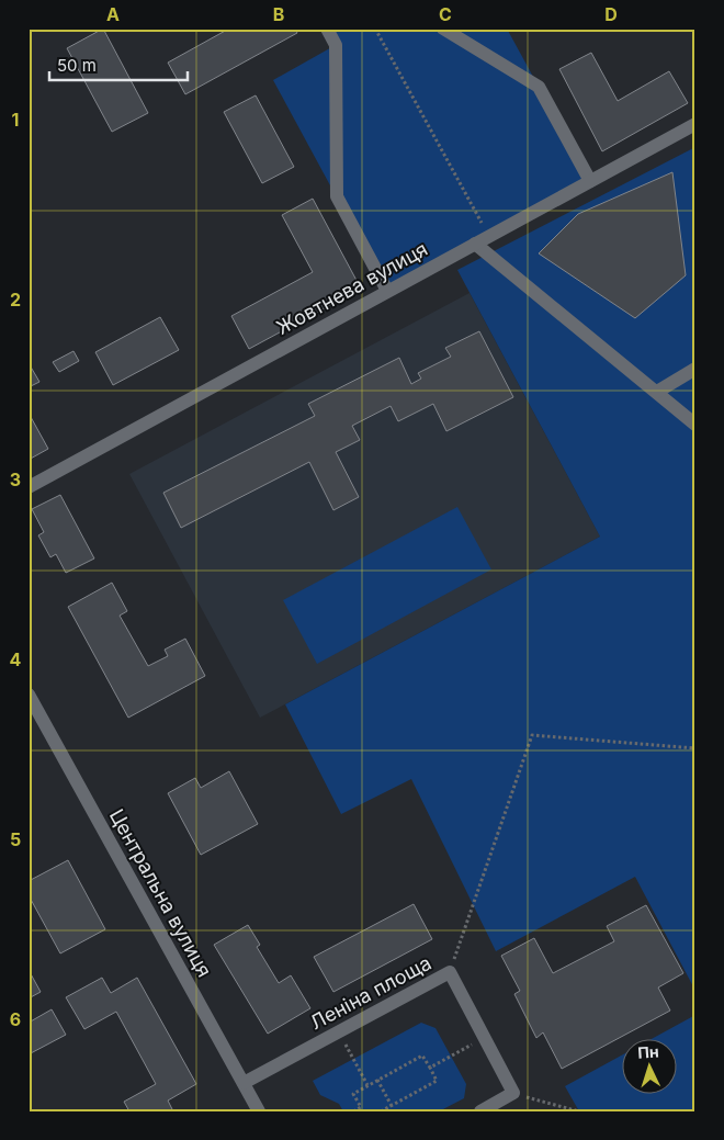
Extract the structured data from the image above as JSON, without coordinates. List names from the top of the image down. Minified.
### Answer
{"streets":{"street":["Жовтнева вулиця","Центральна вулиця","Леніна площа"]},"crossings":[["Центральна вулиця","Леніна площа"]],"scale_bar":"50 m","north":"top","grid":{"columns":["A","B","C","D"],"rows":["1","2","3","4","5","6"]}}
